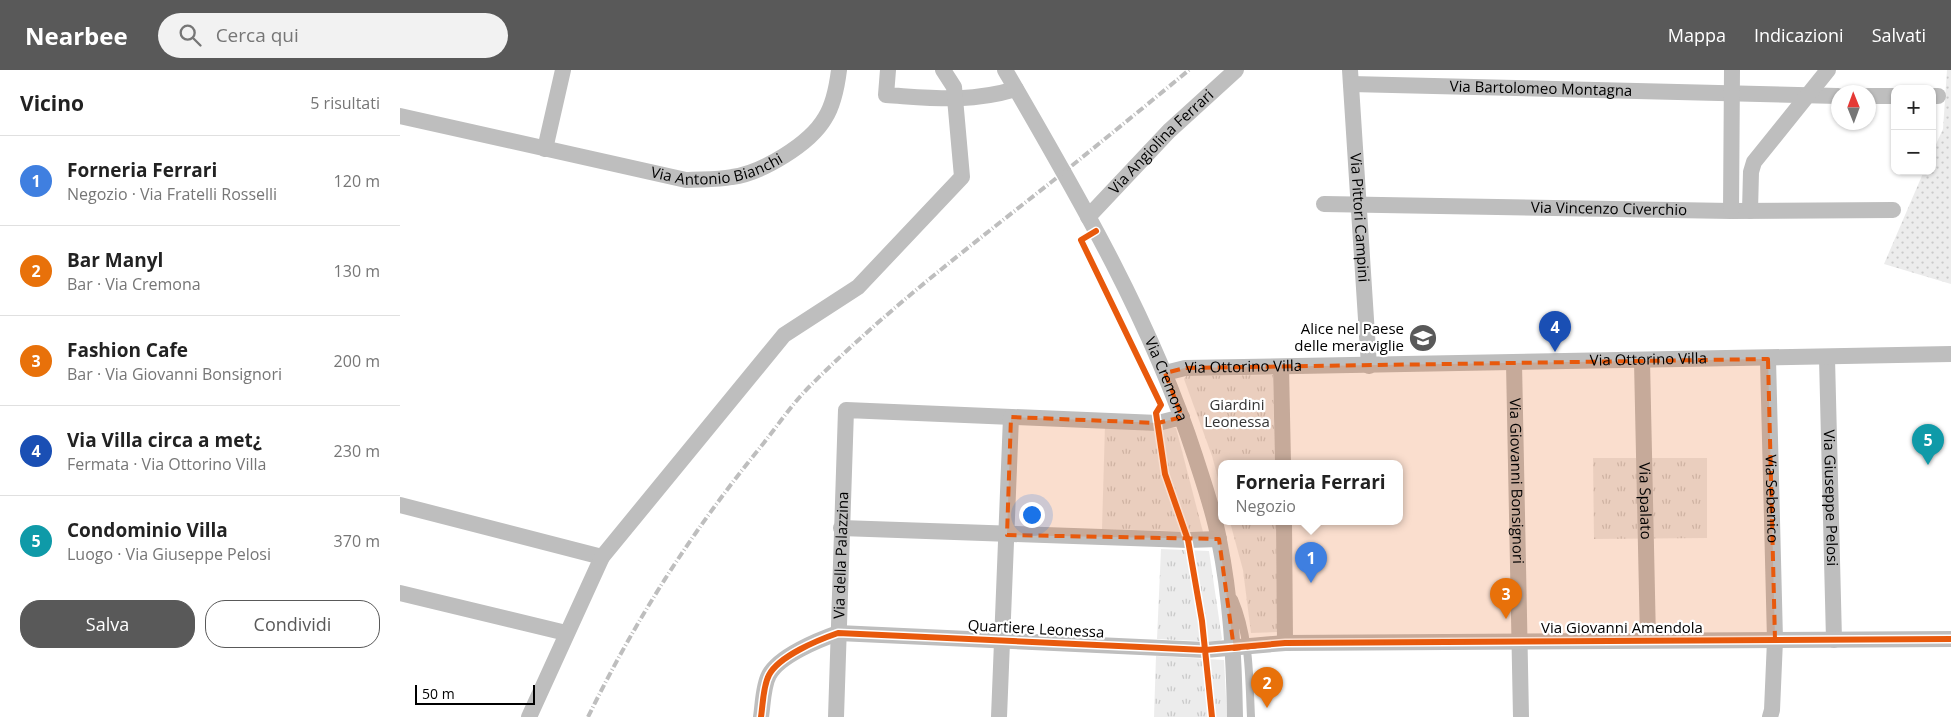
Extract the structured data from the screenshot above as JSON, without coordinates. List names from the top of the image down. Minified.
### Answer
{"streets":{"street":["Via Bartolomeo Montagna","Via Angiolina Ferrari","Via Antonio Bianchi","Via Vincenzo Civerchio","Via Pittori Campini","Via Ottorino Villa","Via Cremona","Via Giovanni Bonsignori","Via Sebenico","Via Giuseppe Pelosi","Via Spalato","Via della Palazzina","Via Giovanni Amendola","Quartiere Leonessa"]},"crossings":[["Via Bartolomeo Montagna","Via Pittori Campini"],["Via Angiolina Ferrari","Via Cremona"],["Via Vincenzo Civerchio","Via Pittori Campini"],["Via Pittori Campini","Via Ottorino Villa"],["Via Ottorino Villa","Via Cremona"],["Via Ottorino Villa","Via Giovanni Bonsignori"],["Via Ottorino Villa","Via Sebenico"],["Via Ottorino Villa","Via Giuseppe Pelosi"],["Via Ottorino Villa","Via Spalato"],["Via Cremona","Via Giovanni Amendola"],["Via Cremona","Quartiere Leonessa"],["Via Giovanni Bonsignori","Via Giovanni Amendola"],["Via Sebenico","Via Giovanni Amendola"],["Via Giuseppe Pelosi","Via Giovanni Amendola"],["Via Spalato","Via Giovanni Amendola"],["Via della Palazzina","Quartiere Leonessa"],["Via Giovanni Amendola","Quartiere Leonessa"]],"parks":["Giardini Leonessa"],"places":{"school or university":["Alice nel Paese delle meraviglie"]},"scale_bar":"50 m","north":"top","page":{"header":"Nearbee","search":"Cerca qui","nav":["Mappa","Indicazioni","Salvati"],"heading":["Vicino","5 risultati"],"map_buttons":["+","−"],"list":[{"mark":"1","name":"Forneria Ferrari","note":"Negozio · Via Fratelli Rosselli","value":"120 m"},{"mark":"2","name":"Bar Manyl","note":"Bar · Via Cremona","value":"130 m"},{"mark":"3","name":"Fashion Cafe","note":"Bar · Via Giovanni Bonsignori","value":"200 m"},{"mark":"4","name":"Via Villa circa a met¿","note":"Fermata · Via Ottorino Villa","value":"230 m"},{"mark":"5","name":"Condominio Villa","note":"Luogo · Via Giuseppe Pelosi","value":"370 m"}],"pins":["4","5","1","3","2"],"popup":["Forneria Ferrari","Negozio"],"buttons":["Salva","Condividi"],"scale":"50 m"}}
